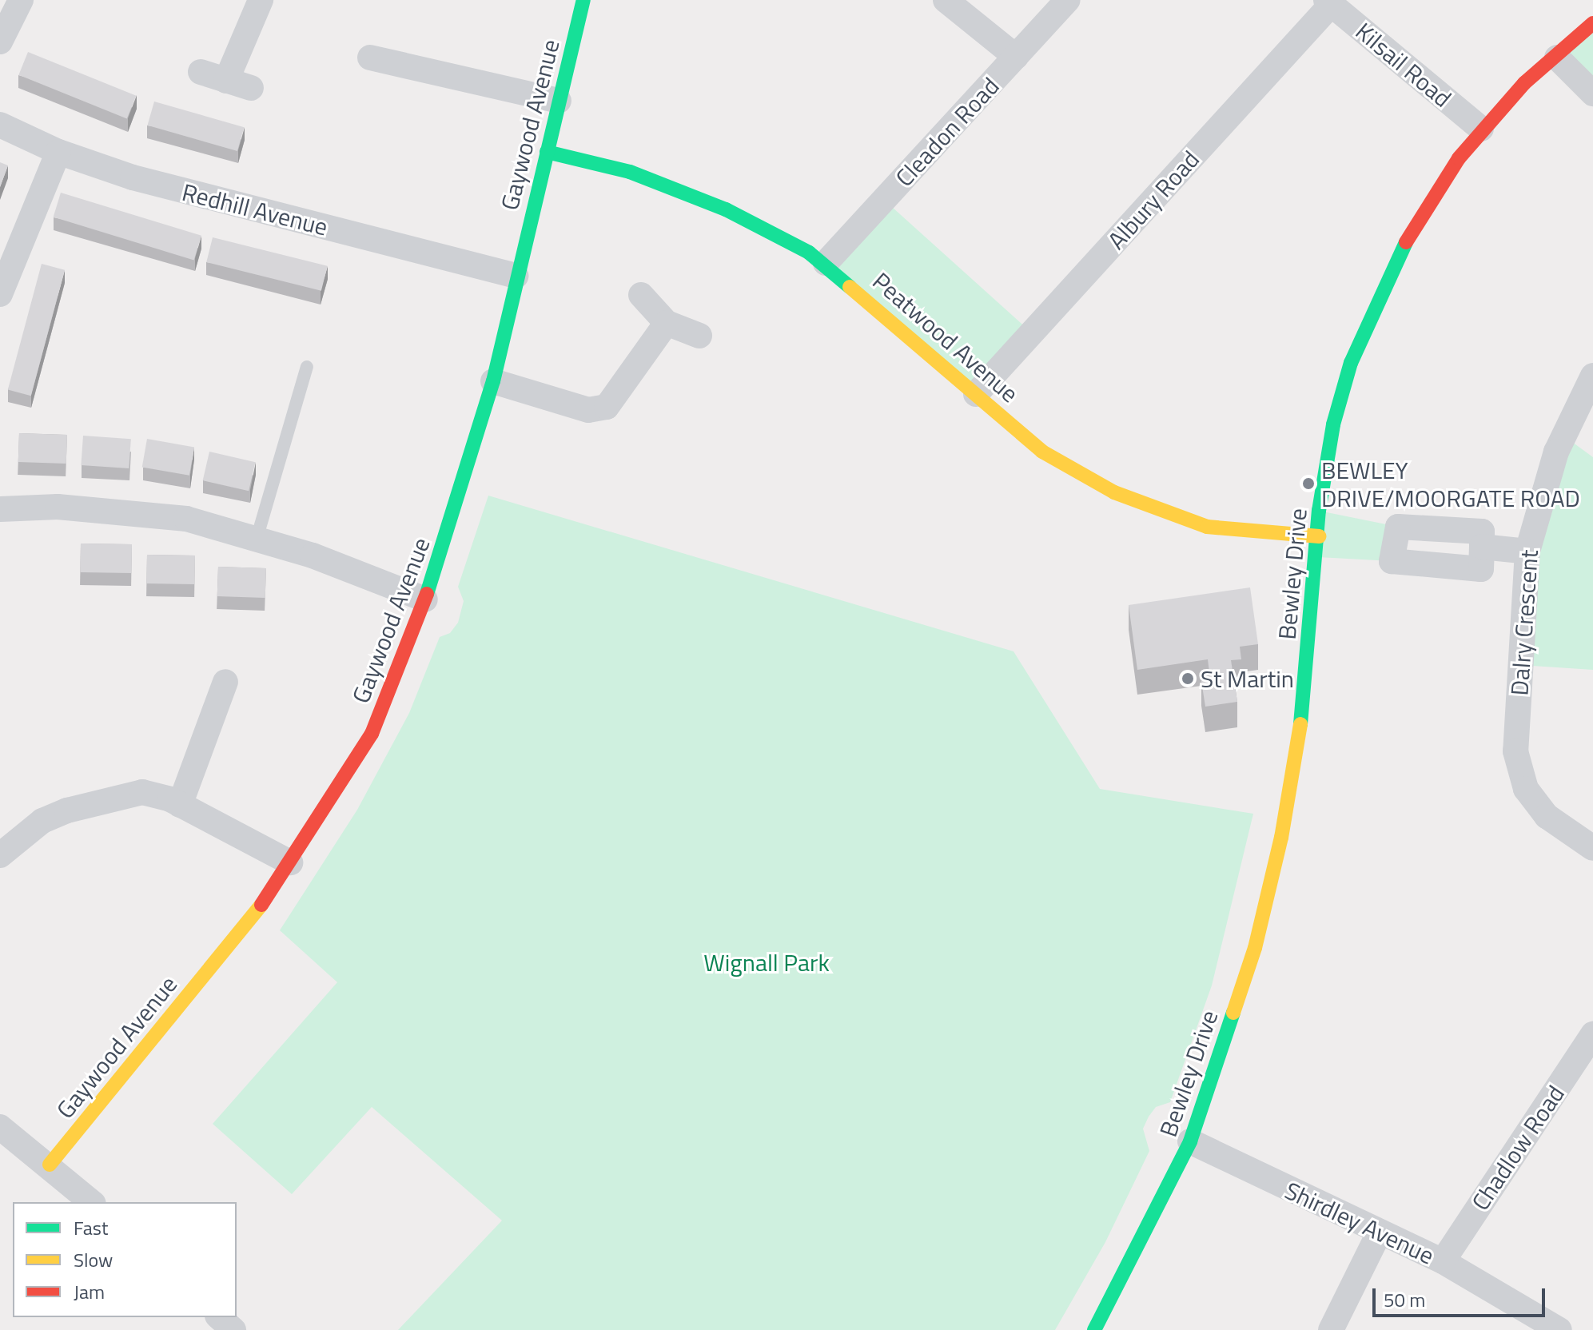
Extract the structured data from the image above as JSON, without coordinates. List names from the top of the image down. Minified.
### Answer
{"streets":{"street":["Kilsail Road","Gaywood Avenue","Cleadon Road","Albury Road","Redhill Avenue","Peatwood Avenue","Bewley Drive","Dalry Crescent","Chadlow Road","Shirdley Avenue"]},"crossings":[["Kilsail Road","Albury Road"],["Kilsail Road","Bewley Drive"],["Gaywood Avenue","Redhill Avenue"],["Gaywood Avenue","Peatwood Avenue"],["Cleadon Road","Peatwood Avenue"],["Albury Road","Peatwood Avenue"],["Peatwood Avenue","Bewley Drive"],["Bewley Drive","Shirdley Avenue"],["Chadlow Road","Shirdley Avenue"]],"parks":["Wignall Park"],"places":["BEWLEY DRIVE/MOORGATE ROAD","St Martin"],"legend":["Fast","Slow","Jam"],"scale_bar":"50 m"}
